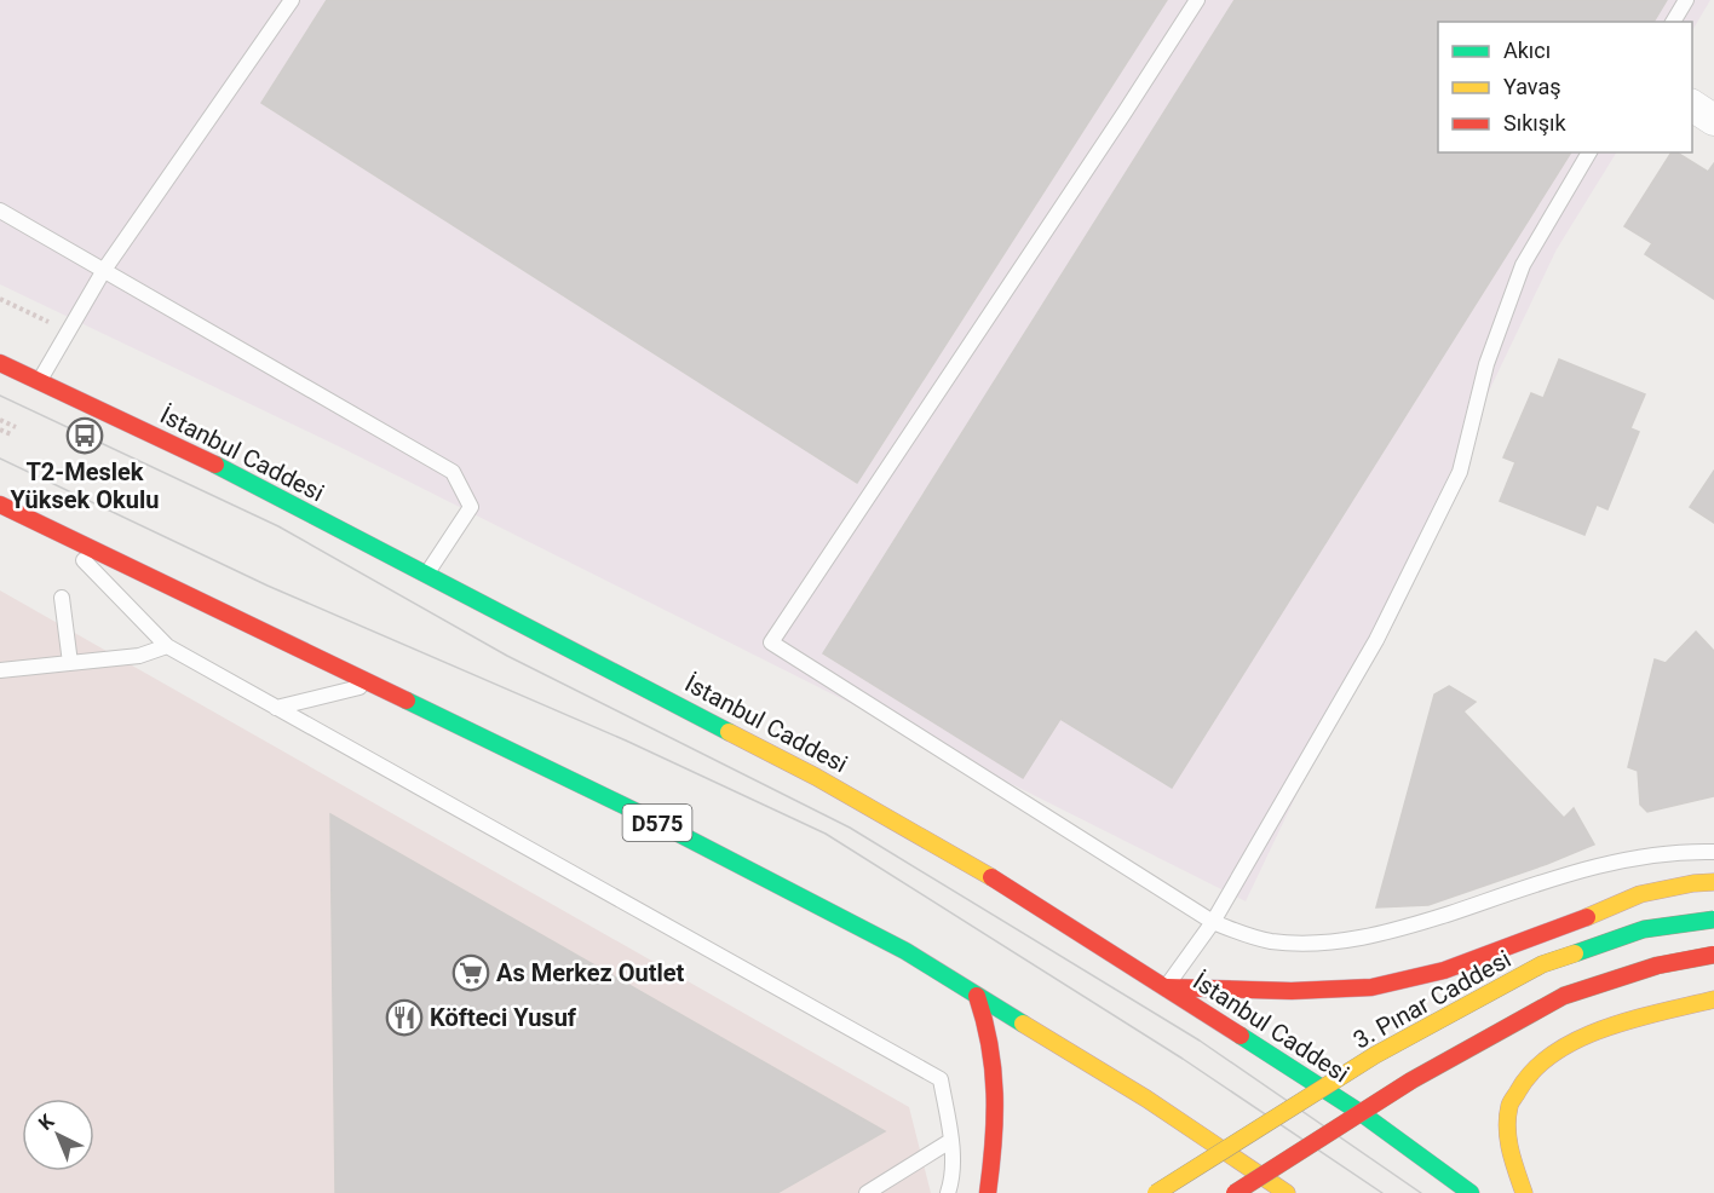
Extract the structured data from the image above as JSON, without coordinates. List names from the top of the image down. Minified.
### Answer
{"streets":{"main road":["İstanbul Caddesi","D575","3. Pınar Caddesi"]},"places":{"bus stop":["T2-Meslek Yüksek Okulu"],"supermarket":["As Merkez Outlet"],"restaurant":["Köfteci Yusuf"]},"legend":["Akıcı","Yavaş","Sıkışık"],"north":"top left"}
